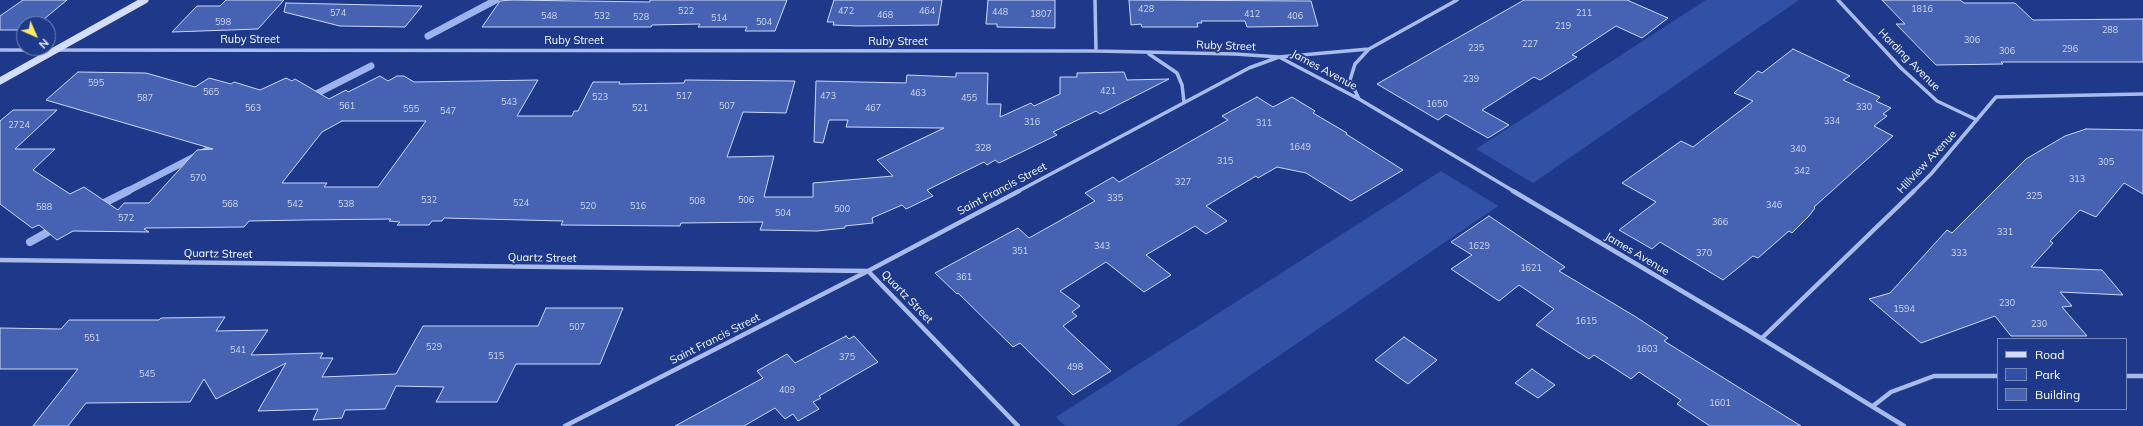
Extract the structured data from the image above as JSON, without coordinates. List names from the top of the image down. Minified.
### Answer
{"streets":{"street":["Ruby Street","Harding Avenue","James Avenue","Hillview Avenue","Saint Francis Street","Quartz Street"]},"crossings":[["Ruby Street","James Avenue"],["Ruby Street","Saint Francis Street"],["Harding Avenue","Hillview Avenue"],["James Avenue","Hillview Avenue"],["James Avenue","Saint Francis Street"],["Saint Francis Street","Quartz Street"]],"house_numbers":["428","1816","522","472","464","448","574","211","1807","412","468","548","532","406","528","514","598","504","219","288","306","227","235","296","306","239","595","421","565","463","517","473","523","587","455","543","1650","561","507","330","563","521","467","555","547","334","316","311","2724","1649","328","340","315","305","342","570","313","327","325","335","532","506","508","524","568","542","538","346","520","516","588","500","504","572","366","331","343","1629","351","370","333","1621","361","230","1594","1615","230","507","551","529","1603","541","515","375","498","545","409","1601"],"legend":["Road","Park","Building"],"north":"bottom right"}
